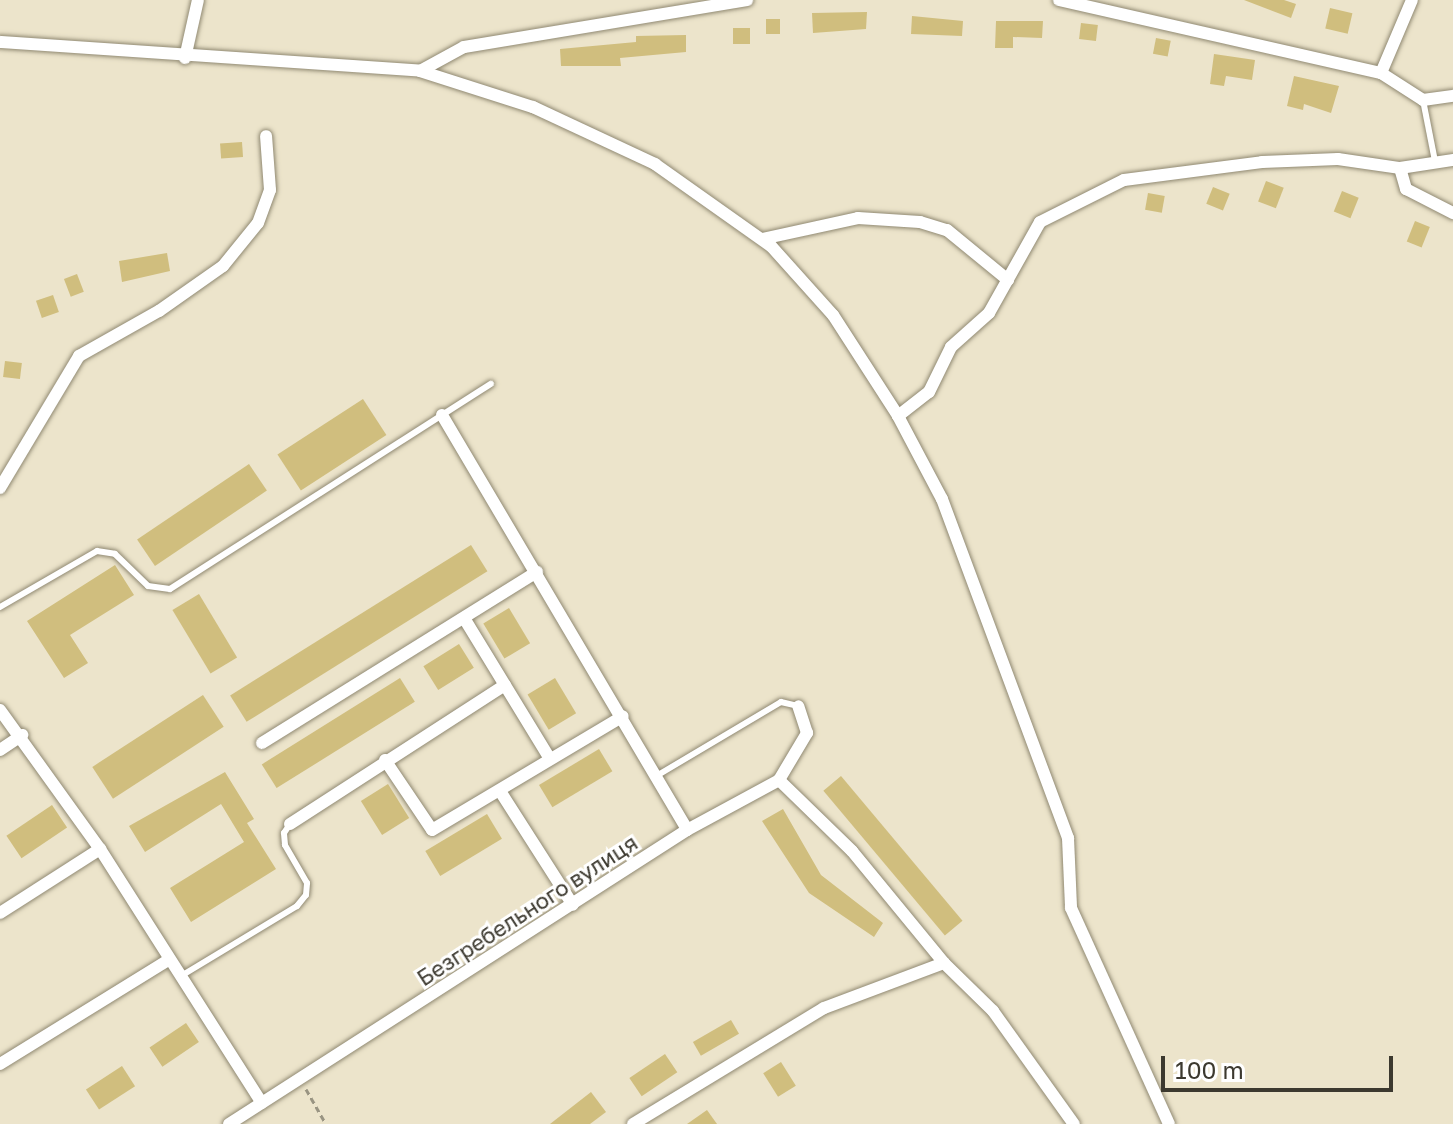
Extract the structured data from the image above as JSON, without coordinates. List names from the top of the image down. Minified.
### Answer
{"streets":{"street":["Безгребельного вулиця"]},"scale_bar":"100 m"}
